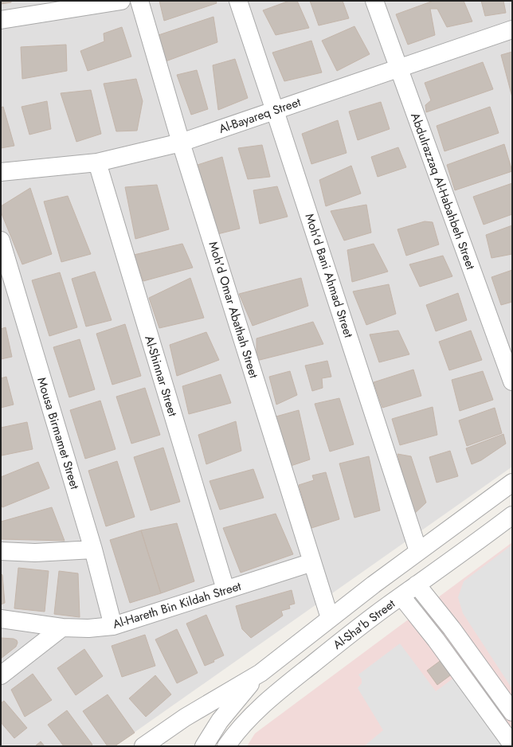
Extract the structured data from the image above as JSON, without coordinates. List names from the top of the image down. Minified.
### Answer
{"streets":{"street":["Al-Bayareq Street","Abdulrazzaq Al-Habahbeh Street","Moh'd Bani Ahmad Street","Moh'd Omar Abathah Street","Al-Shinnar Street","Mousa Birmamet Street","Al-Hareth Bin Kildah Street","Al-Sha'b Street"]},"crossings":[["Al-Bayareq Street","Abdulrazzaq Al-Habahbeh Street"],["Al-Bayareq Street","Moh'd Bani Ahmad Street"],["Al-Bayareq Street","Moh'd Omar Abathah Street"],["Al-Bayareq Street","Al-Shinnar Street"],["Moh'd Bani Ahmad Street","Al-Sha'b Street"],["Moh'd Omar Abathah Street","Al-Hareth Bin Kildah Street"],["Moh'd Omar Abathah Street","Al-Sha'b Street"],["Al-Shinnar Street","Al-Hareth Bin Kildah Street"],["Mousa Birmamet Street","Al-Hareth Bin Kildah Street"]]}
